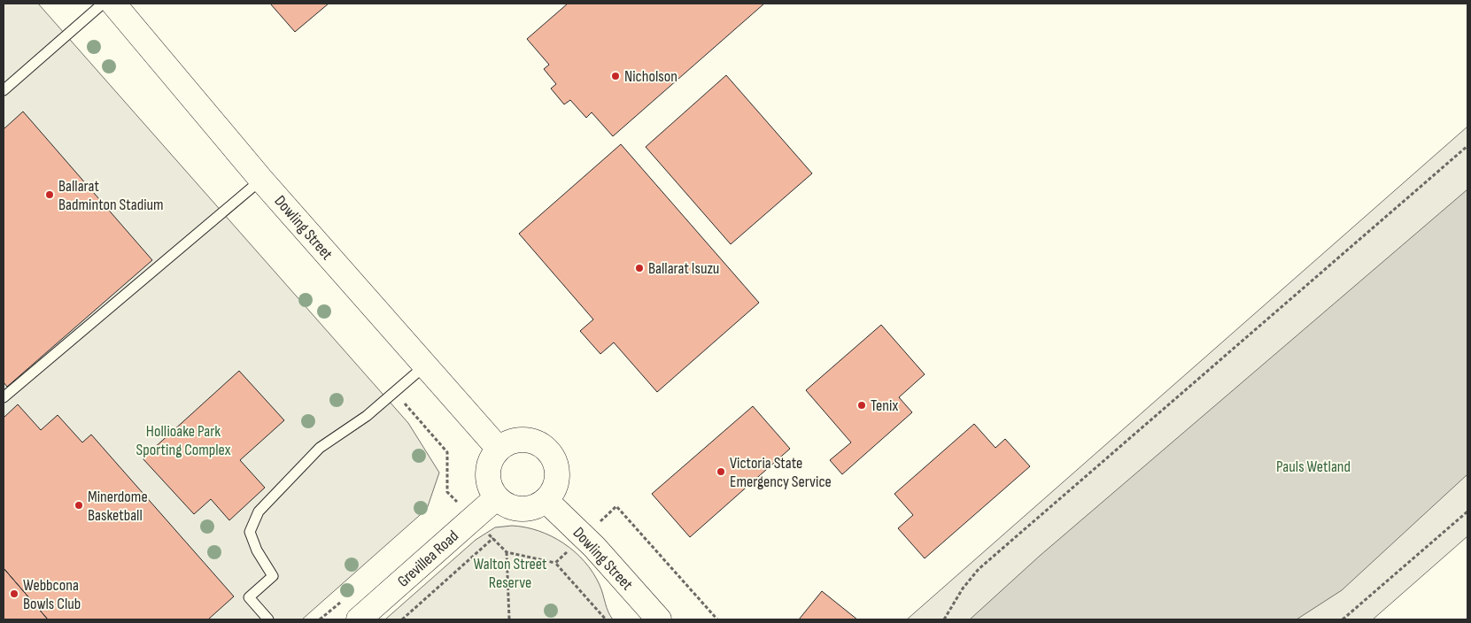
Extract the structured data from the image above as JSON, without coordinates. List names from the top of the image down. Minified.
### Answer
{"streets":{"street":["Dowling Street","Grevillea Road"]},"crossings":[["Dowling Street","Grevillea Road"]],"parks":["Hollioake Park Sporting Complex","Pauls Wetland","Walton Street Reserve"],"places":["Nicholson","Ballarat Badminton Stadium","Ballarat Isuzu","Tenix","Victoria State Emergency Service","Minerdome Basketball","Webbcona Bowls Club"]}
